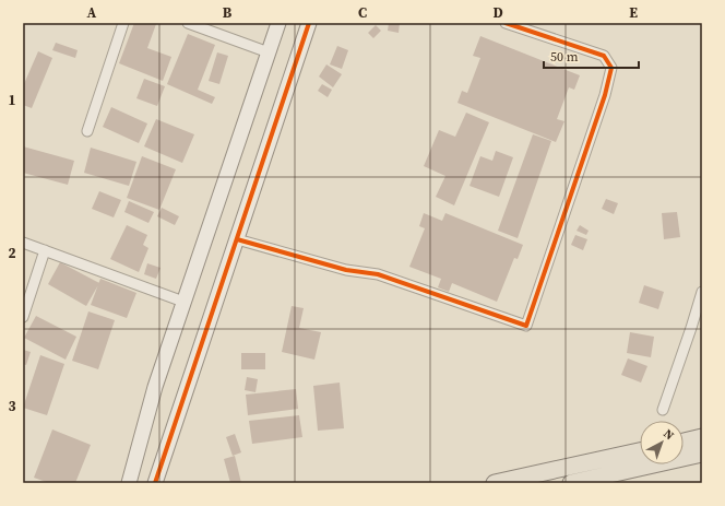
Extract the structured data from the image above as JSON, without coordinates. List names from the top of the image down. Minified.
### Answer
{"scale_bar":"50 m","north":"top right","grid":{"columns":["A","B","C","D","E"],"rows":["1","2","3"]}}
